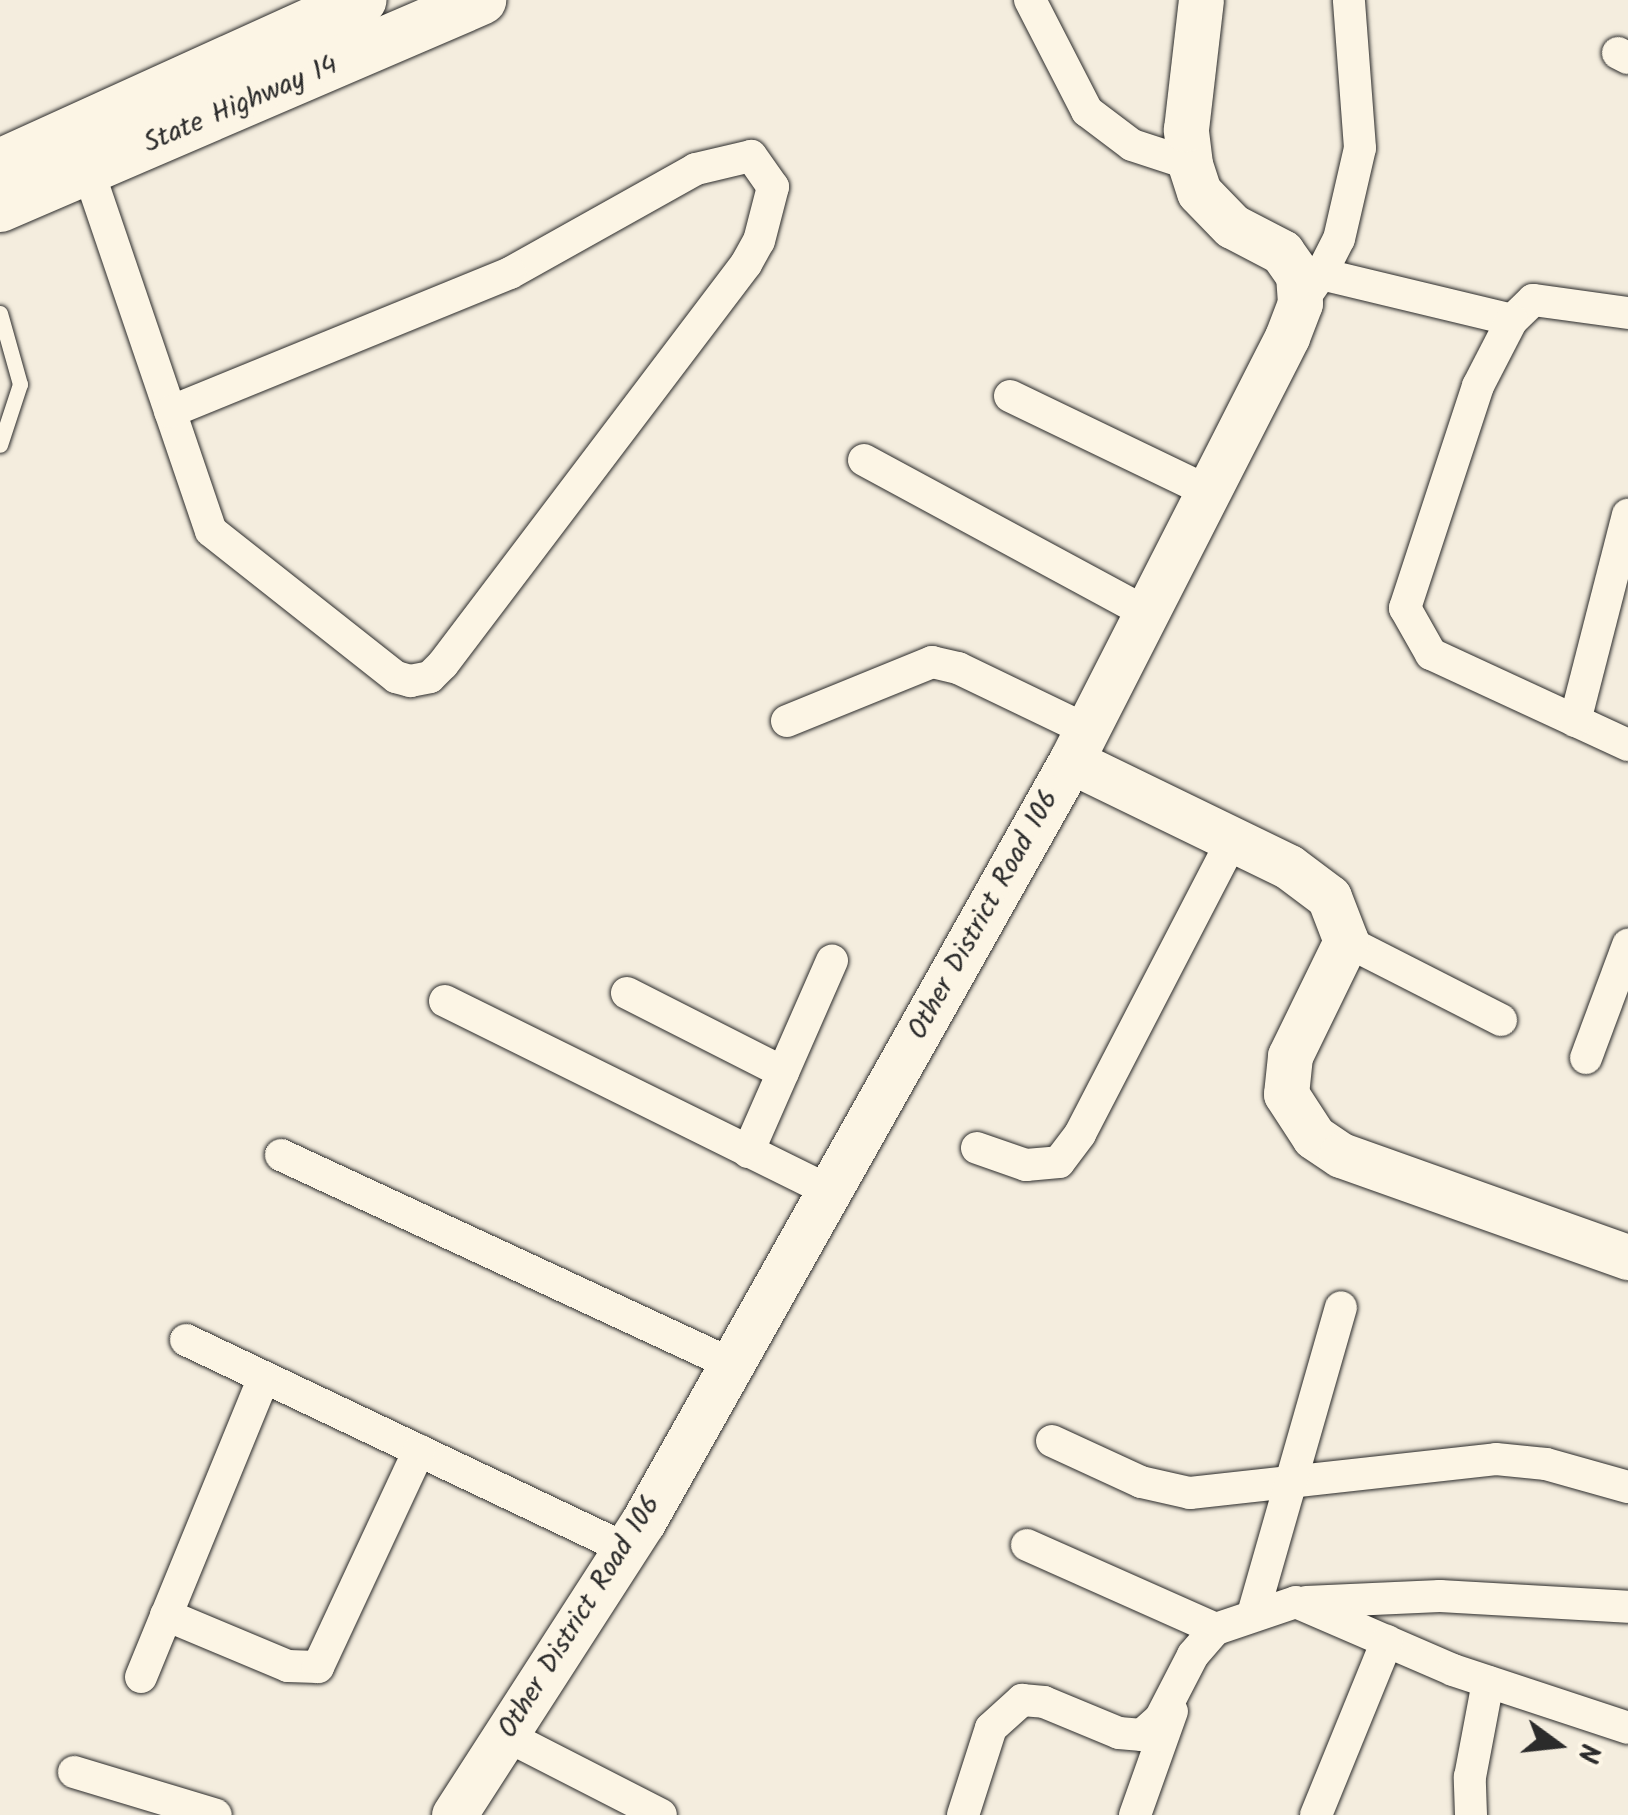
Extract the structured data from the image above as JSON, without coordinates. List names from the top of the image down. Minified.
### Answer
{"streets":{"main road":["State Highway 14"],"street":["Other District Road 106"]},"north":"right"}
